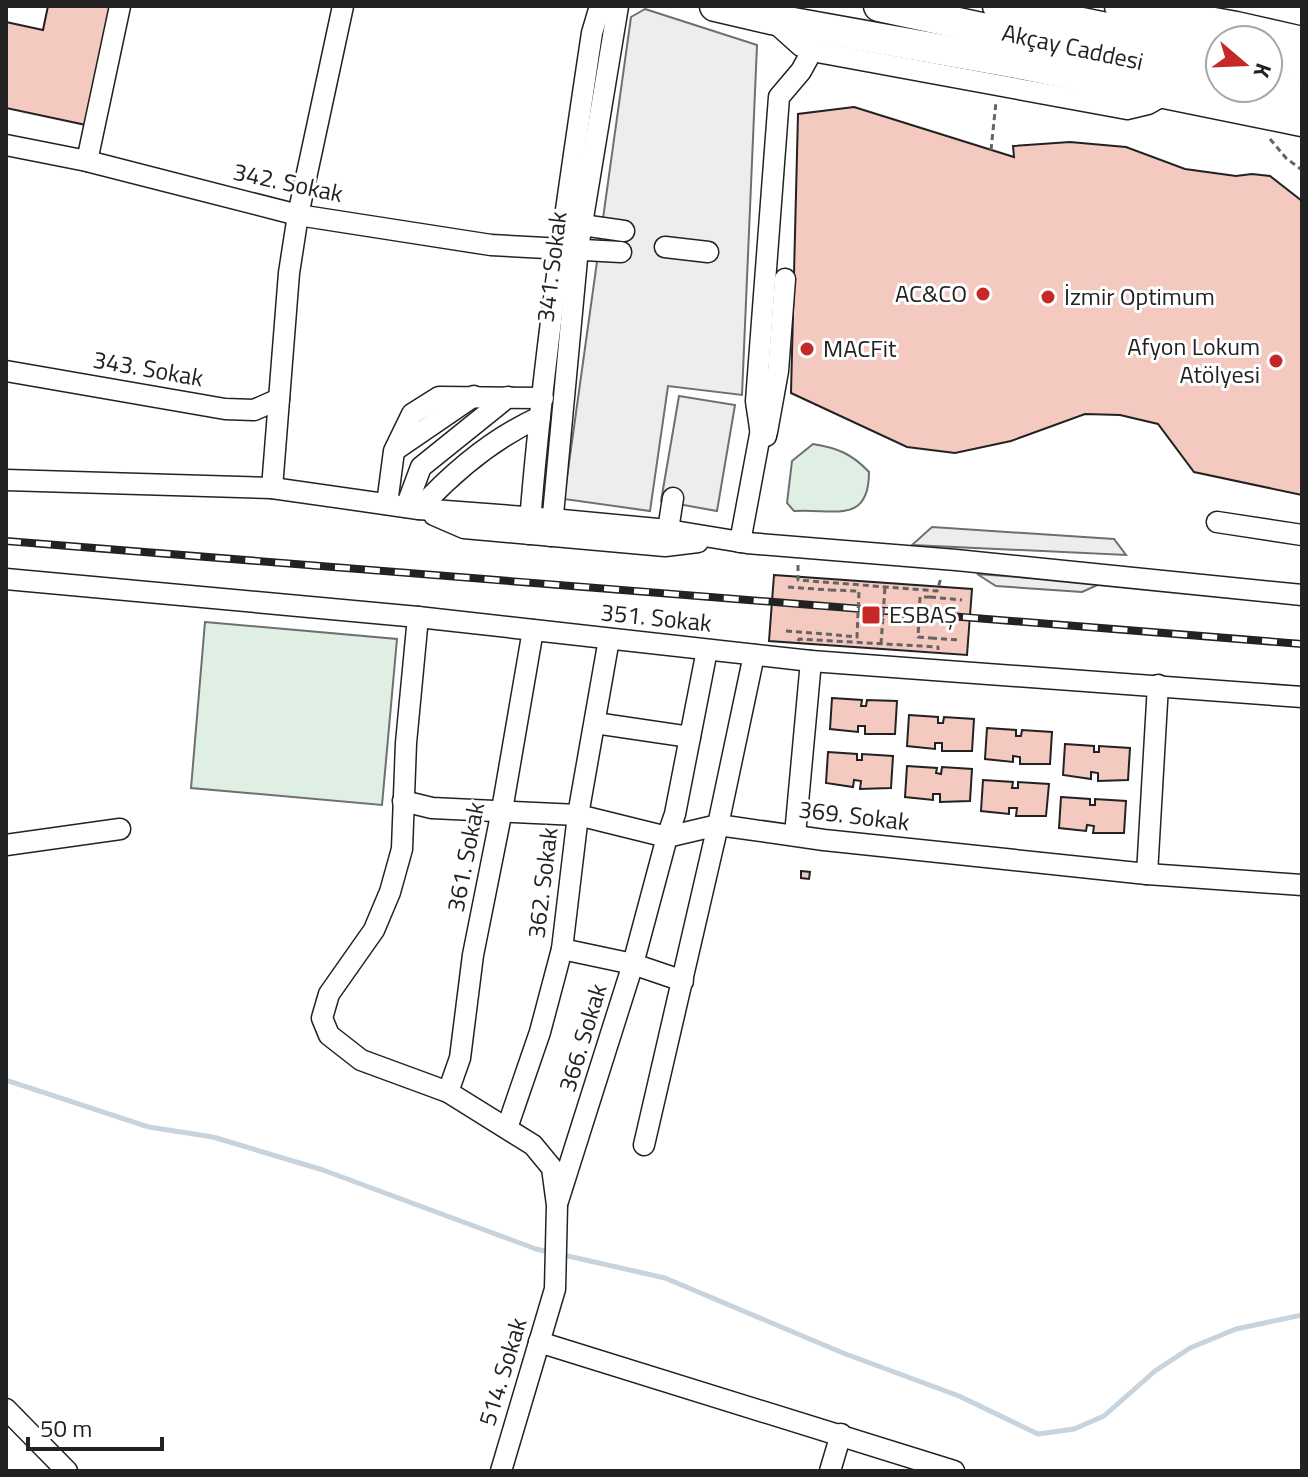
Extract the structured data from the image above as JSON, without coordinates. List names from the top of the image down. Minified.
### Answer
{"streets":{"highway":["Akçay Caddesi"],"street":["342. Sokak","341. Sokak","343. Sokak","351. Sokak","369. Sokak","361. Sokak","362. Sokak","366. Sokak","514. Sokak"]},"crossings":[["342. Sokak","341. Sokak"],["351. Sokak","361. Sokak"],["351. Sokak","362. Sokak"],["351. Sokak","366. Sokak"],["369. Sokak","361. Sokak"],["369. Sokak","362. Sokak"],["369. Sokak","366. Sokak"],["366. Sokak","514. Sokak"]],"places":{"other":["AC&CO","İzmir Optimum","MACFit","Afyon Lokum Atölyesi"],"transit":["ESBAŞ"]},"scale_bar":"50 m","north":"right"}
